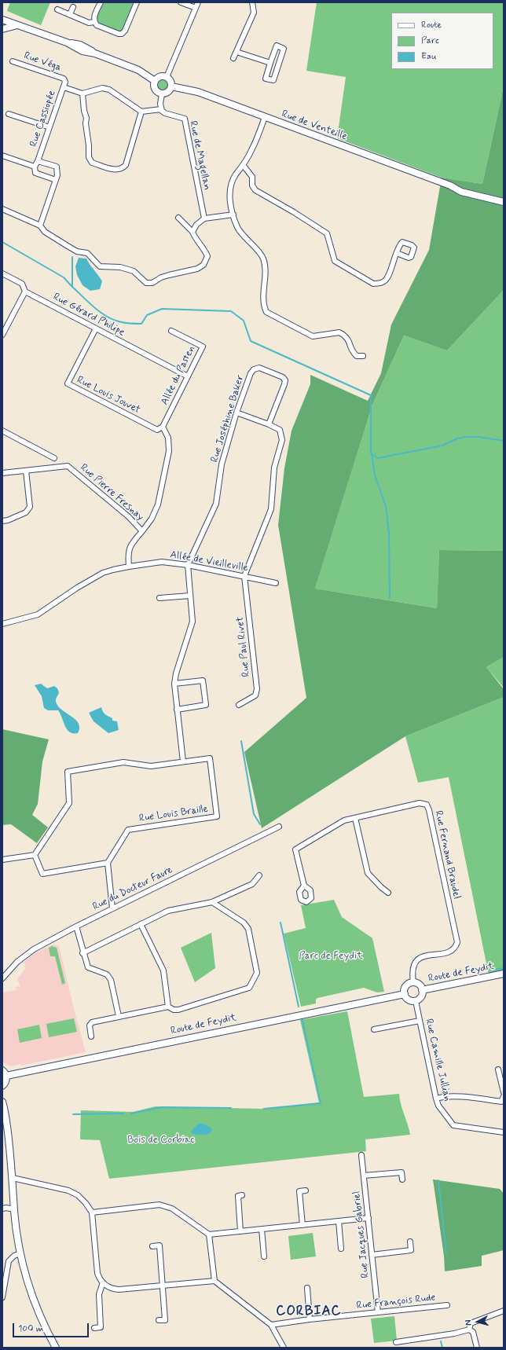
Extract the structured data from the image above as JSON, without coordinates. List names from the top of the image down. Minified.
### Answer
{"streets":{"street":["Rue Véga","Rue Cassiopée","Rue de Venteille","Rue de Magellan","Rue Gérard Philipe","Allée du Pasten","Rue Louis Jouvet","Rue Joséphine Baker","Rue Pierre Fresnay","Allée de Vieilleville","Rue Paul Rivet","Rue Louis Braille","Rue Fernand Braudel","Rue du Docteur Faure","Route de Feydit","Rue Camille Jullian","Rue Jacques Gabriel","Rue François Rude"]},"crossings":[["Rue Véga","Rue Cassiopée"],["Rue Gérard Philipe","Allée du Pasten"],["Rue Gérard Philipe","Rue Louis Jouvet"],["Allée du Pasten","Rue Louis Jouvet"],["Rue Joséphine Baker","Allée de Vieilleville"],["Rue Pierre Fresnay","Allée de Vieilleville"],["Allée de Vieilleville","Rue Paul Rivet"],["Rue Fernand Braudel","Route de Feydit"],["Rue Fernand Braudel","Rue Camille Jullian"],["Route de Feydit","Rue Camille Jullian"],["Rue Jacques Gabriel","Rue François Rude"]],"districts":["CORBIAC"],"parks":["Parc de Feydit","Bois de Corbiac"],"legend":["Route","Parc","Eau"],"scale_bar":"100 m","north":"left"}
